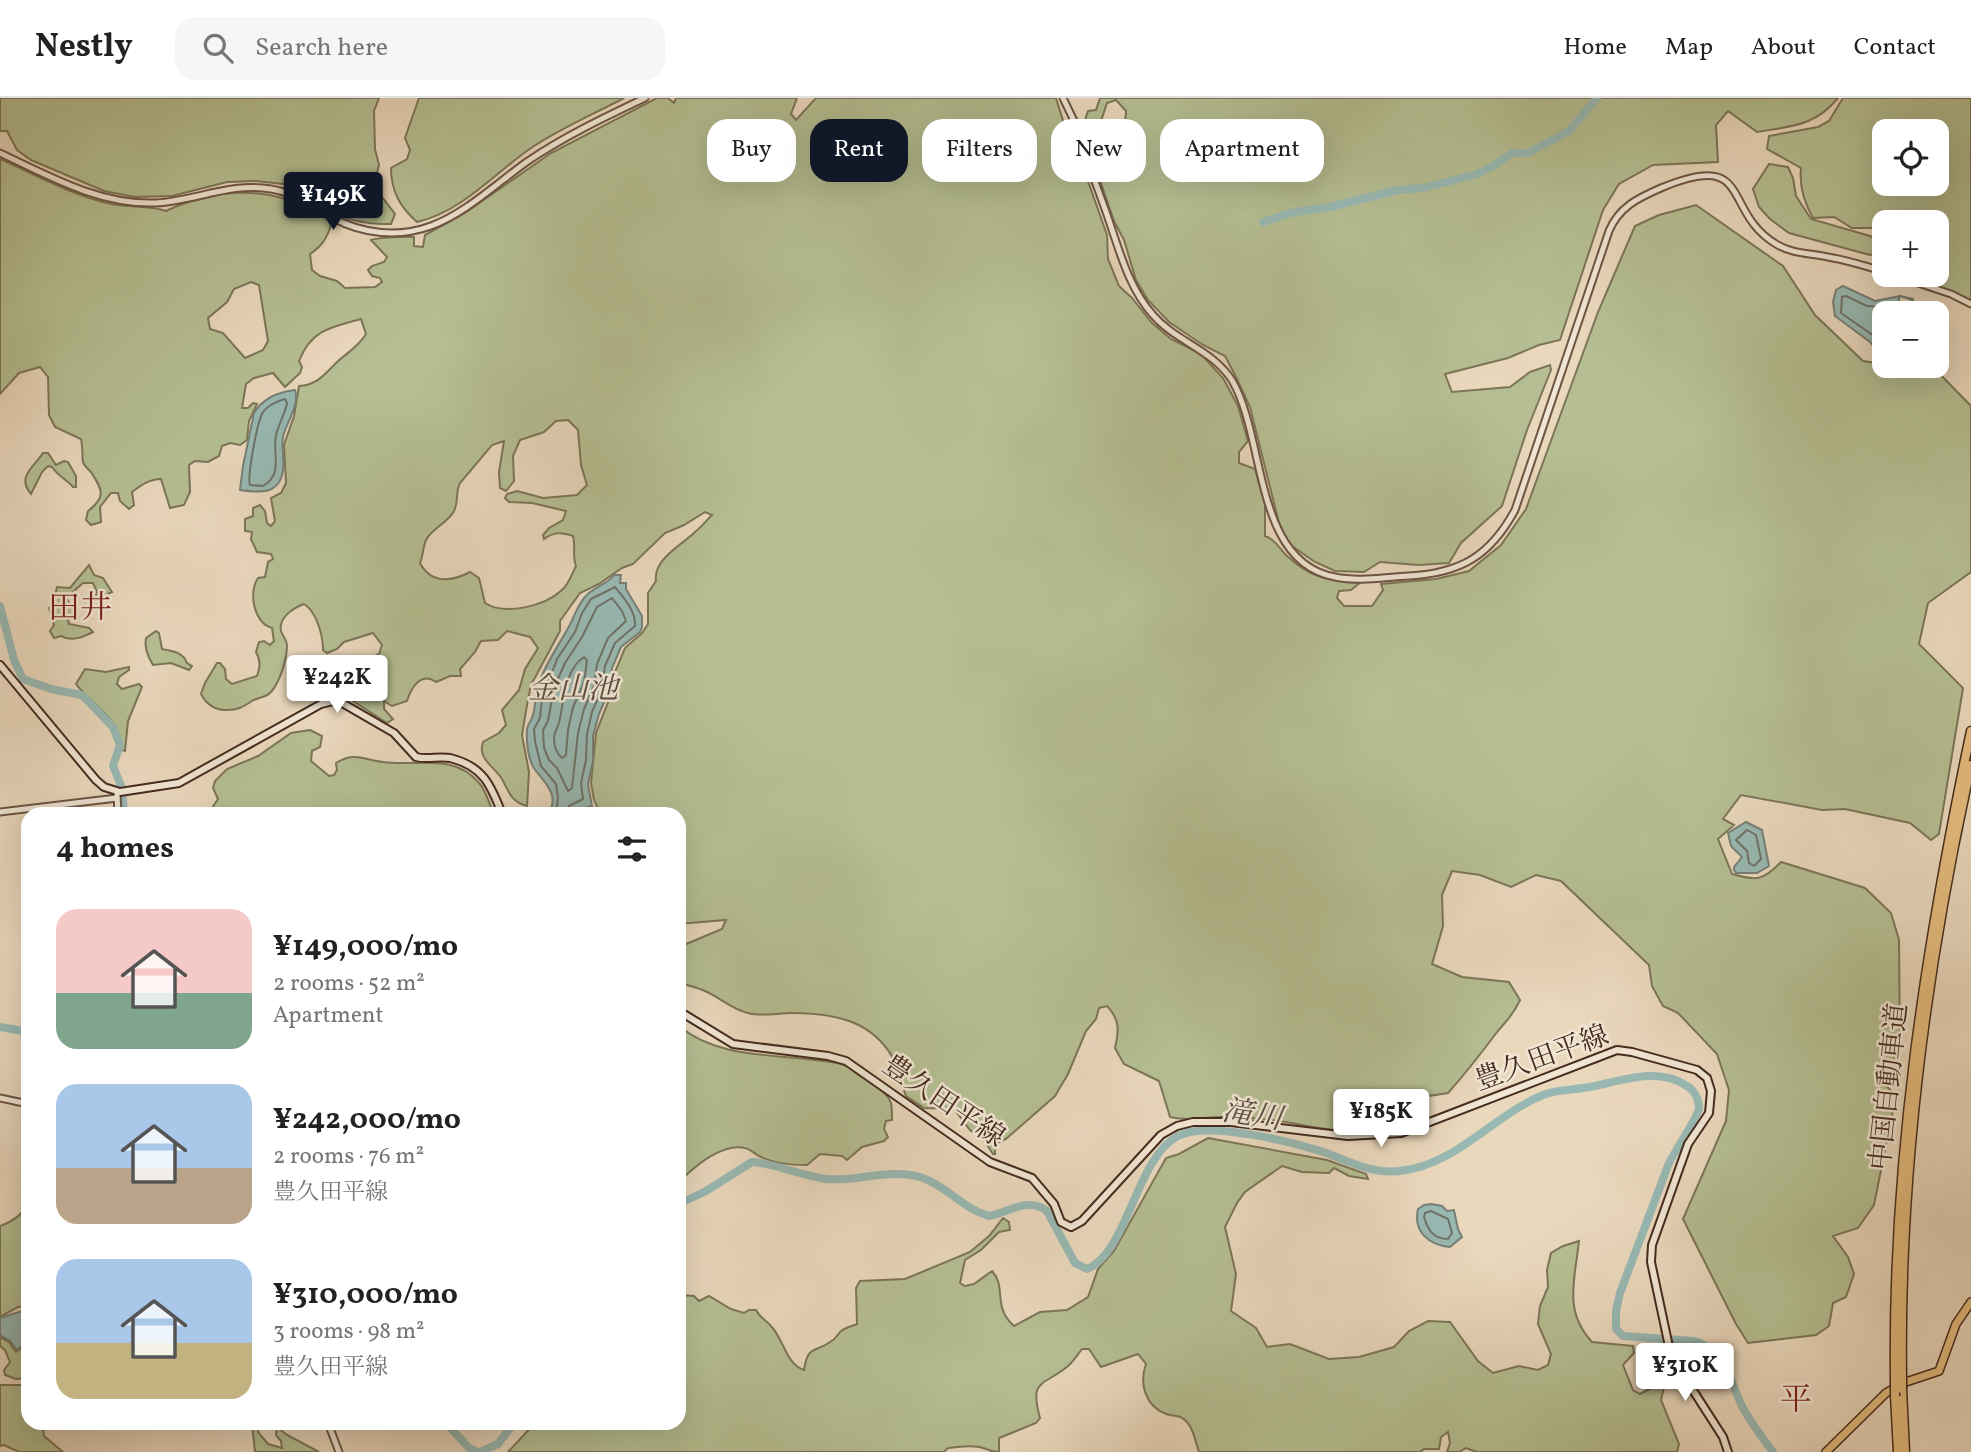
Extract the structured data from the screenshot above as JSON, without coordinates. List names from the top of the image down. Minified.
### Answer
{"streets":{"highway":["中国自動車道"],"main road":["豊久田平線"]},"districts":["田井","平"],"water":["金山池","滝川"],"page":{"header":"Nestly","search":"Search here","nav":["Home","Map","About","Contact"],"map_buttons":["+","−"],"chip":["Buy","Rent","Filters","New","Apartment"],"price":["¥149K","¥242K","¥185K","¥310K"],"heading":"4 homes","list":[{"name":"¥149,000/mo","note":"2 rooms · 52 m² · Apartment"},{"name":"¥242,000/mo","note":"2 rooms · 76 m² · 豊久田平線"},{"name":"¥310,000/mo","note":"3 rooms · 98 m² · 豊久田平線"}]}}
